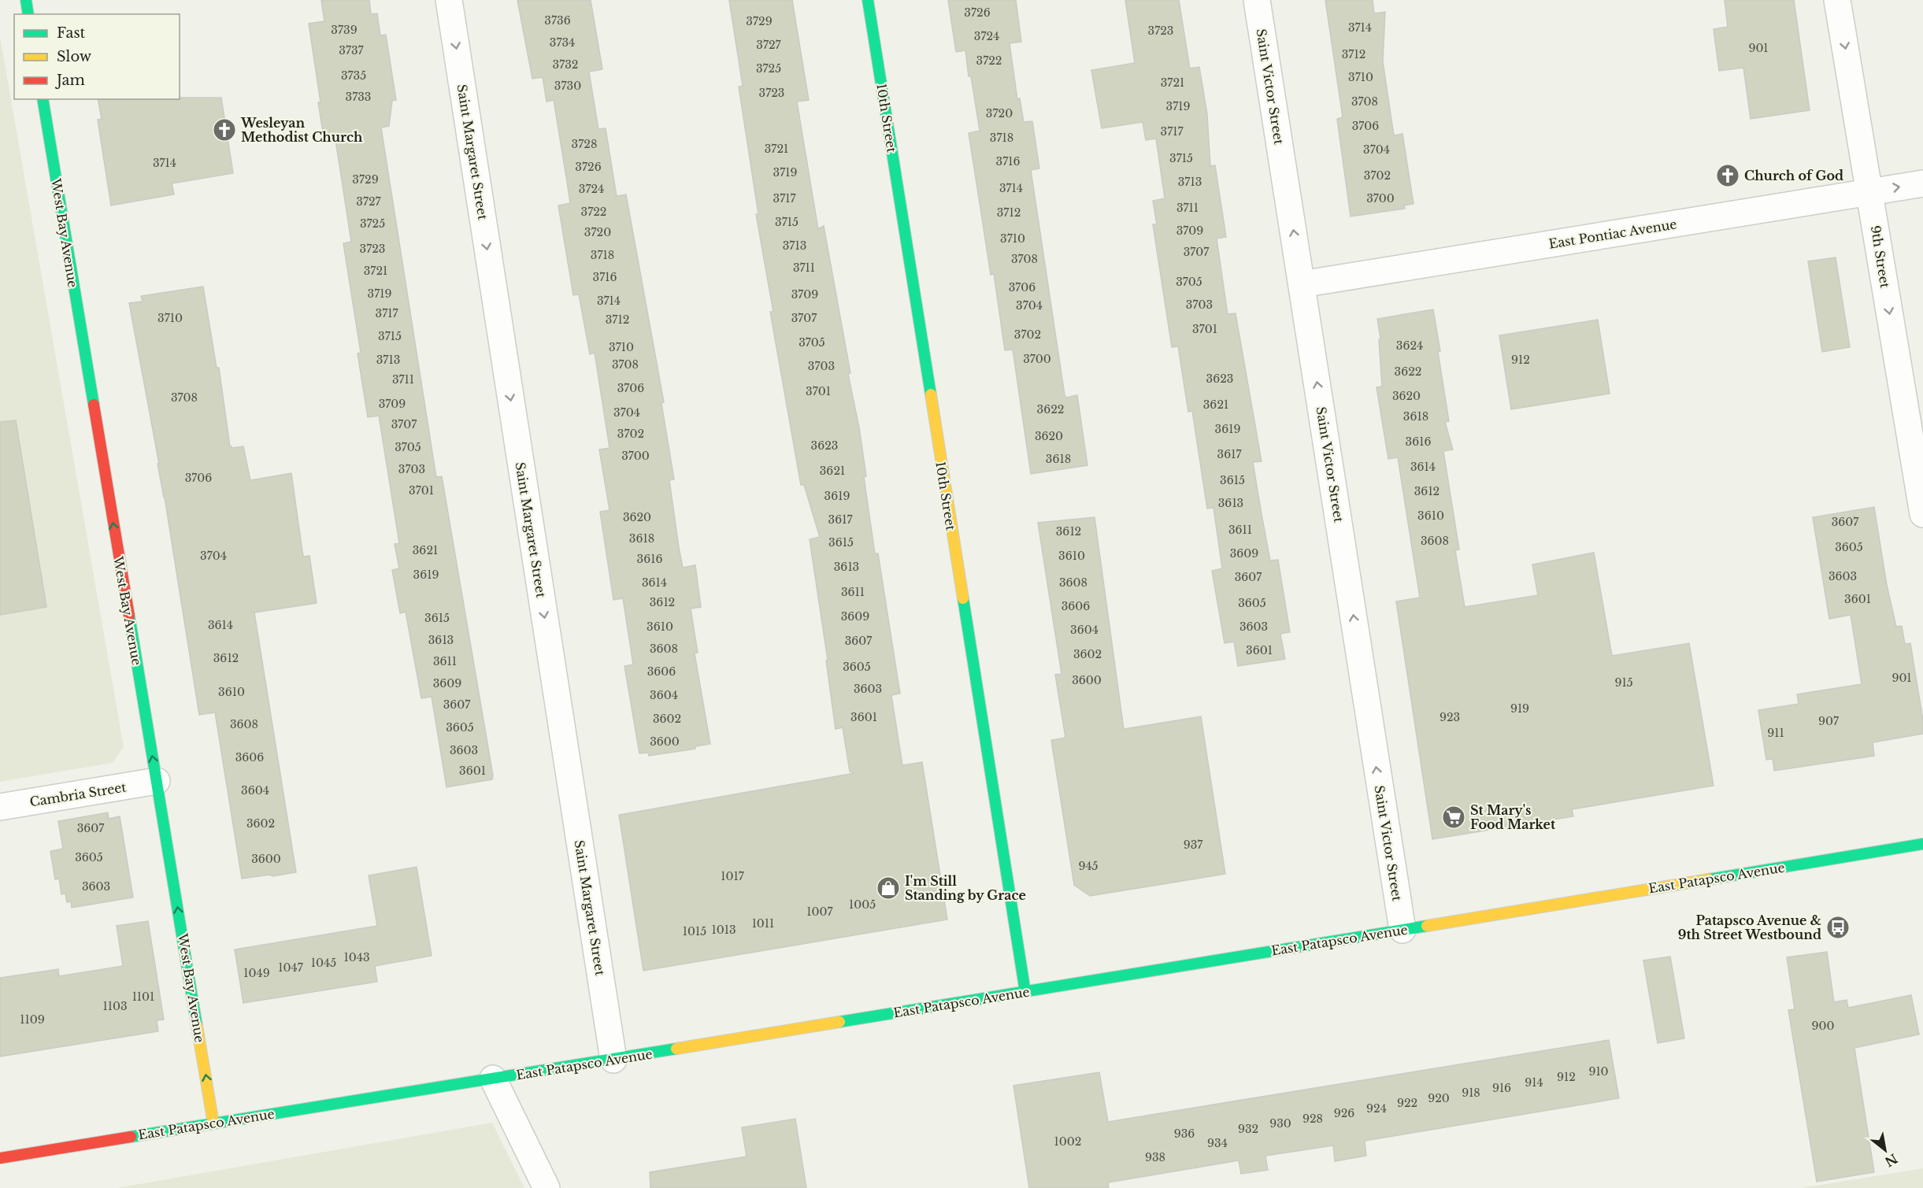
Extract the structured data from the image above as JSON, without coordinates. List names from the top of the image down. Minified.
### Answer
{"streets":{"street":["Saint Victor Street","10th Street","Saint Margaret Street","West Bay Avenue","East Pontiac Avenue","9th Street","Cambria Street","East Patapsco Avenue"]},"crossings":[["Saint Victor Street","East Pontiac Avenue"],["Saint Victor Street","East Patapsco Avenue"],["10th Street","East Patapsco Avenue"],["Saint Margaret Street","East Patapsco Avenue"],["West Bay Avenue","Cambria Street"],["West Bay Avenue","East Patapsco Avenue"],["East Pontiac Avenue","9th Street"]],"one_way":["Saint Victor Street","Saint Margaret Street","West Bay Avenue","9th Street"],"places":{"church":["Wesleyan Methodist Church","Church of God"],"supermarket":["St Mary's Food Market"],"shop":["I'm Still Standing by Grace"],"bus stop":["Patapsco Avenue & 9th Street Westbound"]},"house_numbers":["3726","3736","3729","3714","3739","3723","3724","3734","3727","901","3737","3712","3722","3732","3725","3735","3710","3721","3730","3723","3733","3708","3719","3720","3706","3717","3718","3728","3721","3704","3715","3716","3714","3726","3719","3702","3729","3713","3714","3724","3717","3700","3727","3711","3722","3712","3715","3725","3709","3720","3710","3713","3723","3707","3718","3708","3711","3721","3716","3705","3706","3719","3709","3714","3703","3704","3717","3710","3707","3712","3701","3702","3715","3705","3624","3710","3700","3713","912","3708","3703","3622","3623","3711","3706","3701","3620","3708","3709","3621","3622","3704","3618","3707","3619","3702","3620","3616","3623","3705","3617","3700","3618","3614","3703","3621","3706","3615","3701","3612","3619","3613","3610","3620","3617","3607","3611","3612","3618","3608","3615","3605","3621","3609","3704","3610","3616","3613","3619","3603","3607","3614","3608","3611","3601","3612","3605","3606","3609","3615","3614","3610","3603","3604","3613","3607","3608","3601","3602","3612","3611","3605","3606","901","3600","915","3609","3603","3610","3604","3607","919","3601","923","3602","907","3608","3605","911","3600","3603","3606","3601","3604","3602","3607","937","3605","3600","945","1017","3603","1005","1007","1011","1013","1015","1043","1045","1047","1049","1101","1103","1109","900","910","912","914","916","918","920","922","924","926","928","930","932","936","1002","934","938"],"legend":["Fast","Slow","Jam"],"north":"bottom right"}
